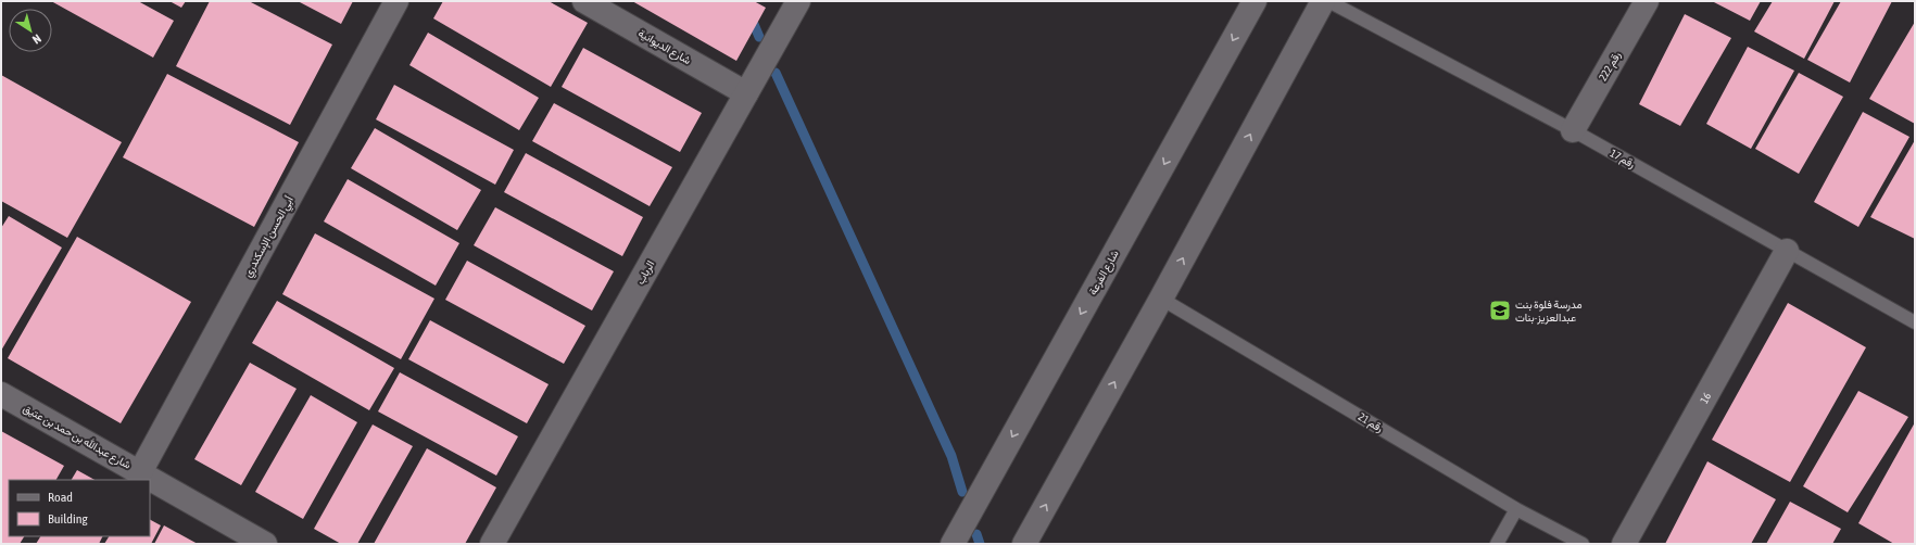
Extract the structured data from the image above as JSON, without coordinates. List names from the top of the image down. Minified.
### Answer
{"streets":{"street":["شارع الديوانية","رقم 222","أبي الحسن الإسكندري","الرباب","شارع الفرعة","16","شارع عبدالله بن حمد بن عتيق"],"lane":["رقم 17","رقم 21"]},"crossings":[["شارع الديوانية","الرباب"],["رقم 222","رقم 17"],["رقم 17","16"],["أبي الحسن الإسكندري","شارع عبدالله بن حمد بن عتيق"]],"places":{"school or university":["مدرسة فلوة بنت عبدالعزيز-بنات"]},"legend":["Road","Building"],"north":"bottom right"}
